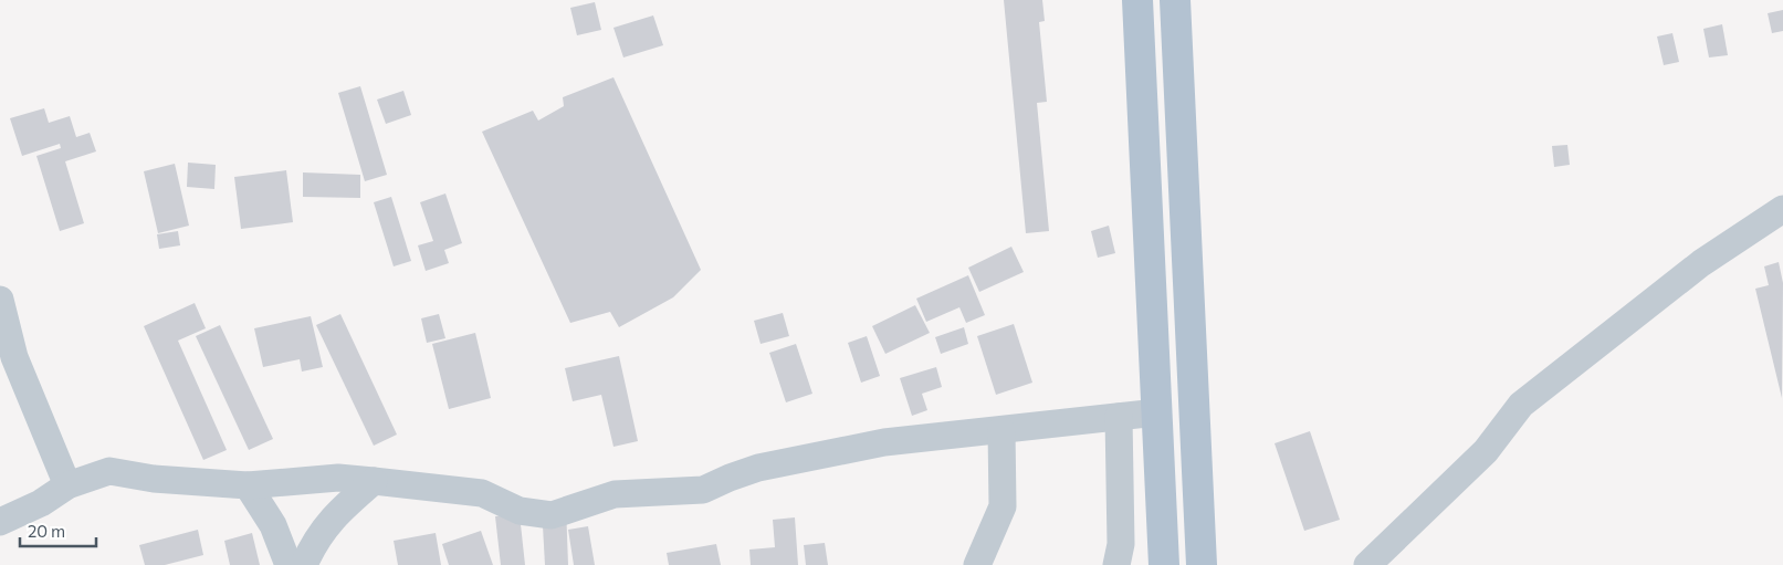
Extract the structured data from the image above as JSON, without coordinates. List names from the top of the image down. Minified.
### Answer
{"scale_bar":"20 m"}
